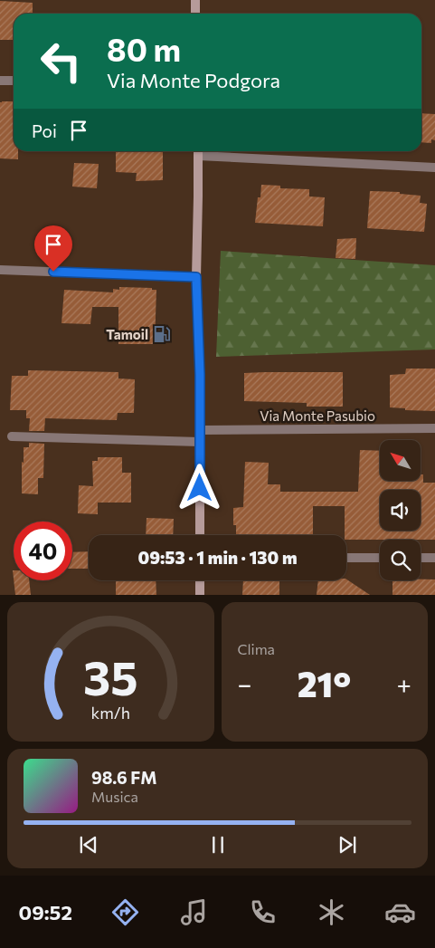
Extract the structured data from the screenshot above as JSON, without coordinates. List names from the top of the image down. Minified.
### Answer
{"streets":{"street":["Via Monte Pasubio"]},"places":{"fuel station":["Tamoil"]},"north":"top left","page":{"turn":["80 m","Via Monte Podgora"],"then":"Poi","limit":"40","trip":"09:53 · 1 min · 130 m","tile":"Clima","heat":["−","21°","+"],"song":["98.6 FM","Musica"],"tabs":"09:52","gauge":["35","km/h"]}}
